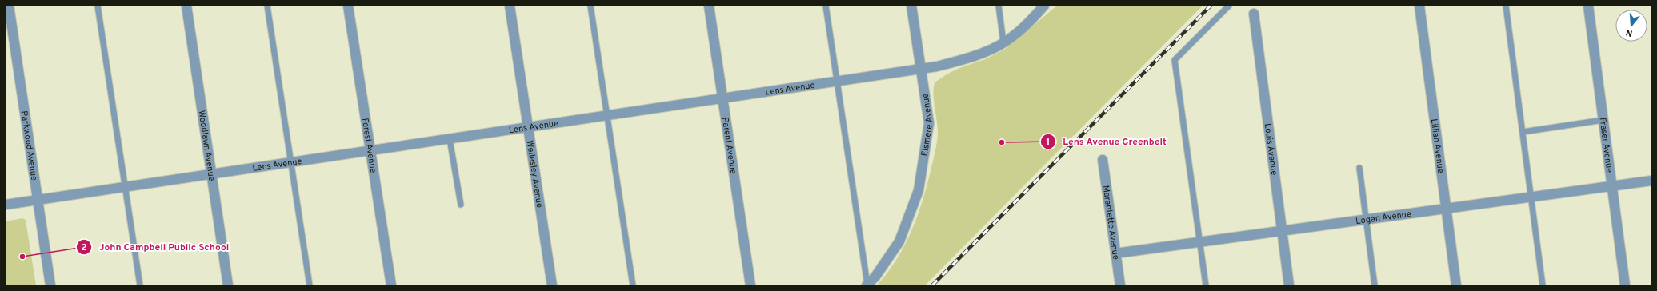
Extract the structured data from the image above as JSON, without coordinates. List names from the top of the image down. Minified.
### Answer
{"streets":{"street":["Lens Avenue","Elsmere Avenue","Parkwood Avenue","Woodlawn Avenue","Forest Avenue","Parent Avenue","Lillian Avenue","Fraser Avenue","Louis Avenue","Wellesley Avenue","Logan Avenue","Marentette Avenue"]},"crossings":[["Lens Avenue","Elsmere Avenue"],["Lens Avenue","Parkwood Avenue"],["Lens Avenue","Woodlawn Avenue"],["Lens Avenue","Forest Avenue"],["Lens Avenue","Parent Avenue"],["Lens Avenue","Wellesley Avenue"],["Lillian Avenue","Logan Avenue"],["Fraser Avenue","Logan Avenue"],["Louis Avenue","Logan Avenue"],["Logan Avenue","Marentette Avenue"]],"places":["Lens Avenue Greenbelt","John Campbell Public School"],"north":"bottom"}
